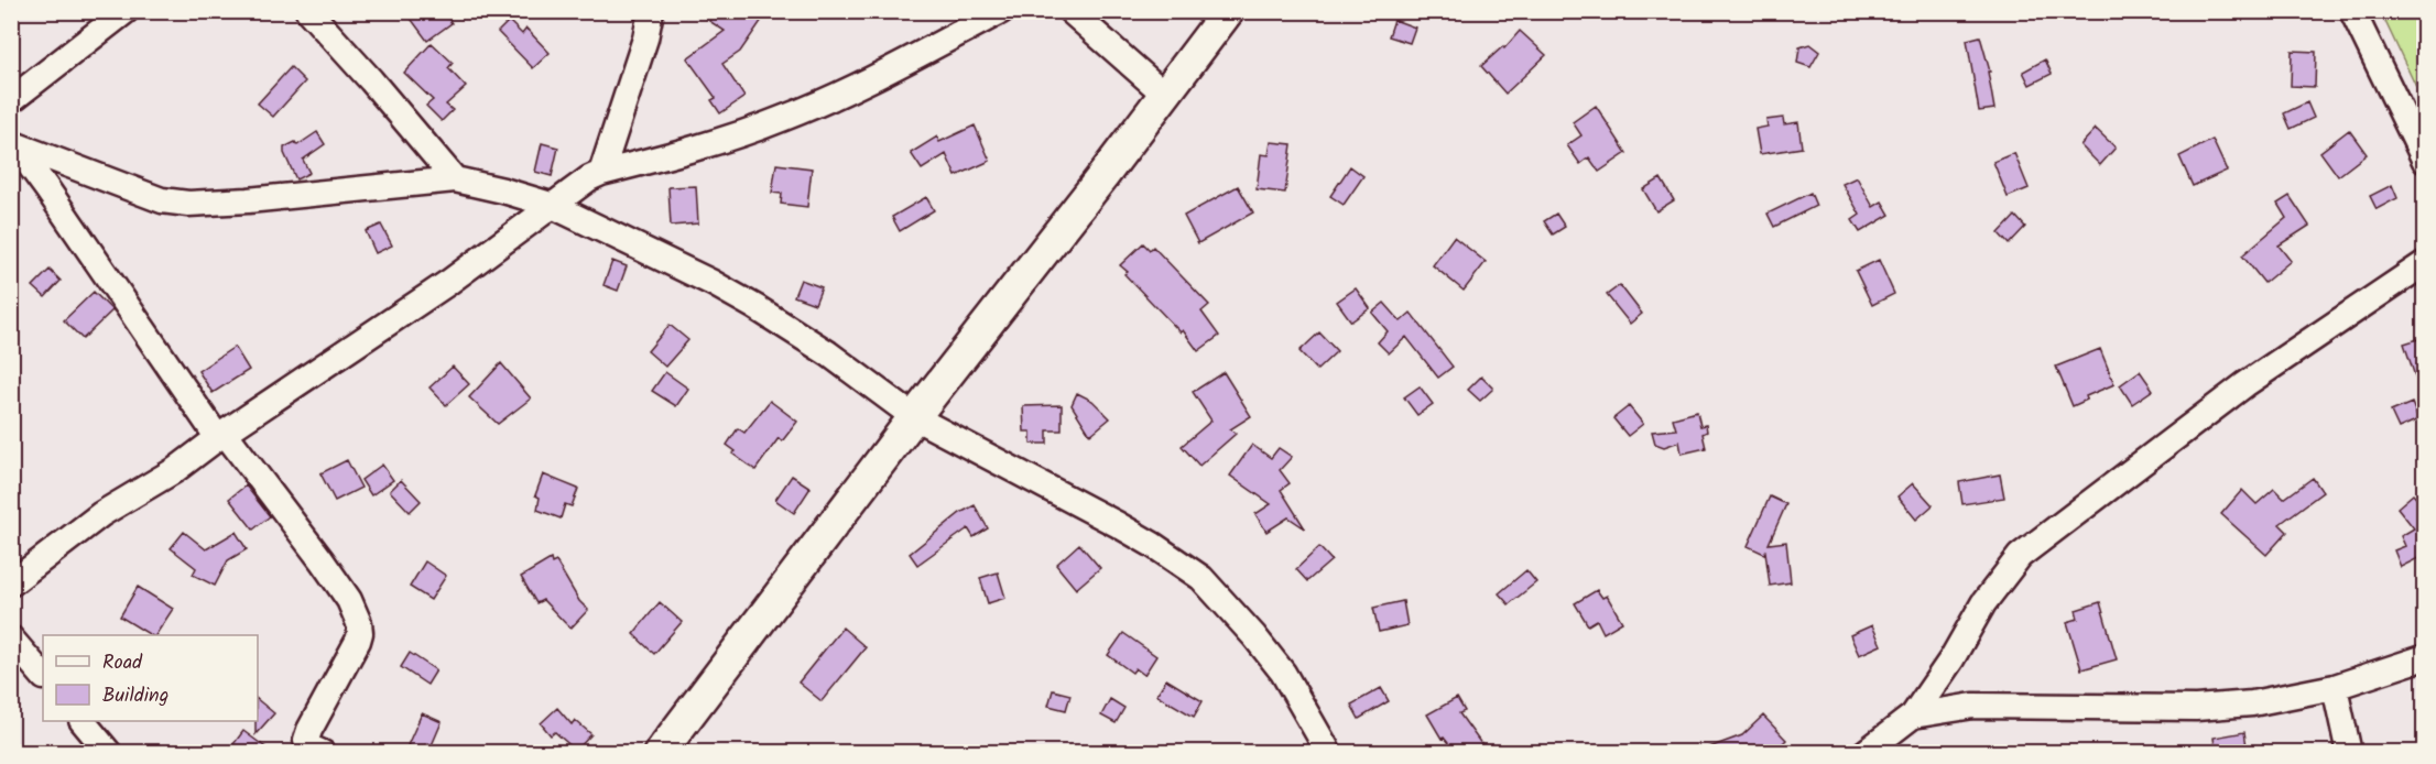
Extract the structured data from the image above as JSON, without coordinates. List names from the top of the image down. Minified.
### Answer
{"legend":["Road","Building"]}
